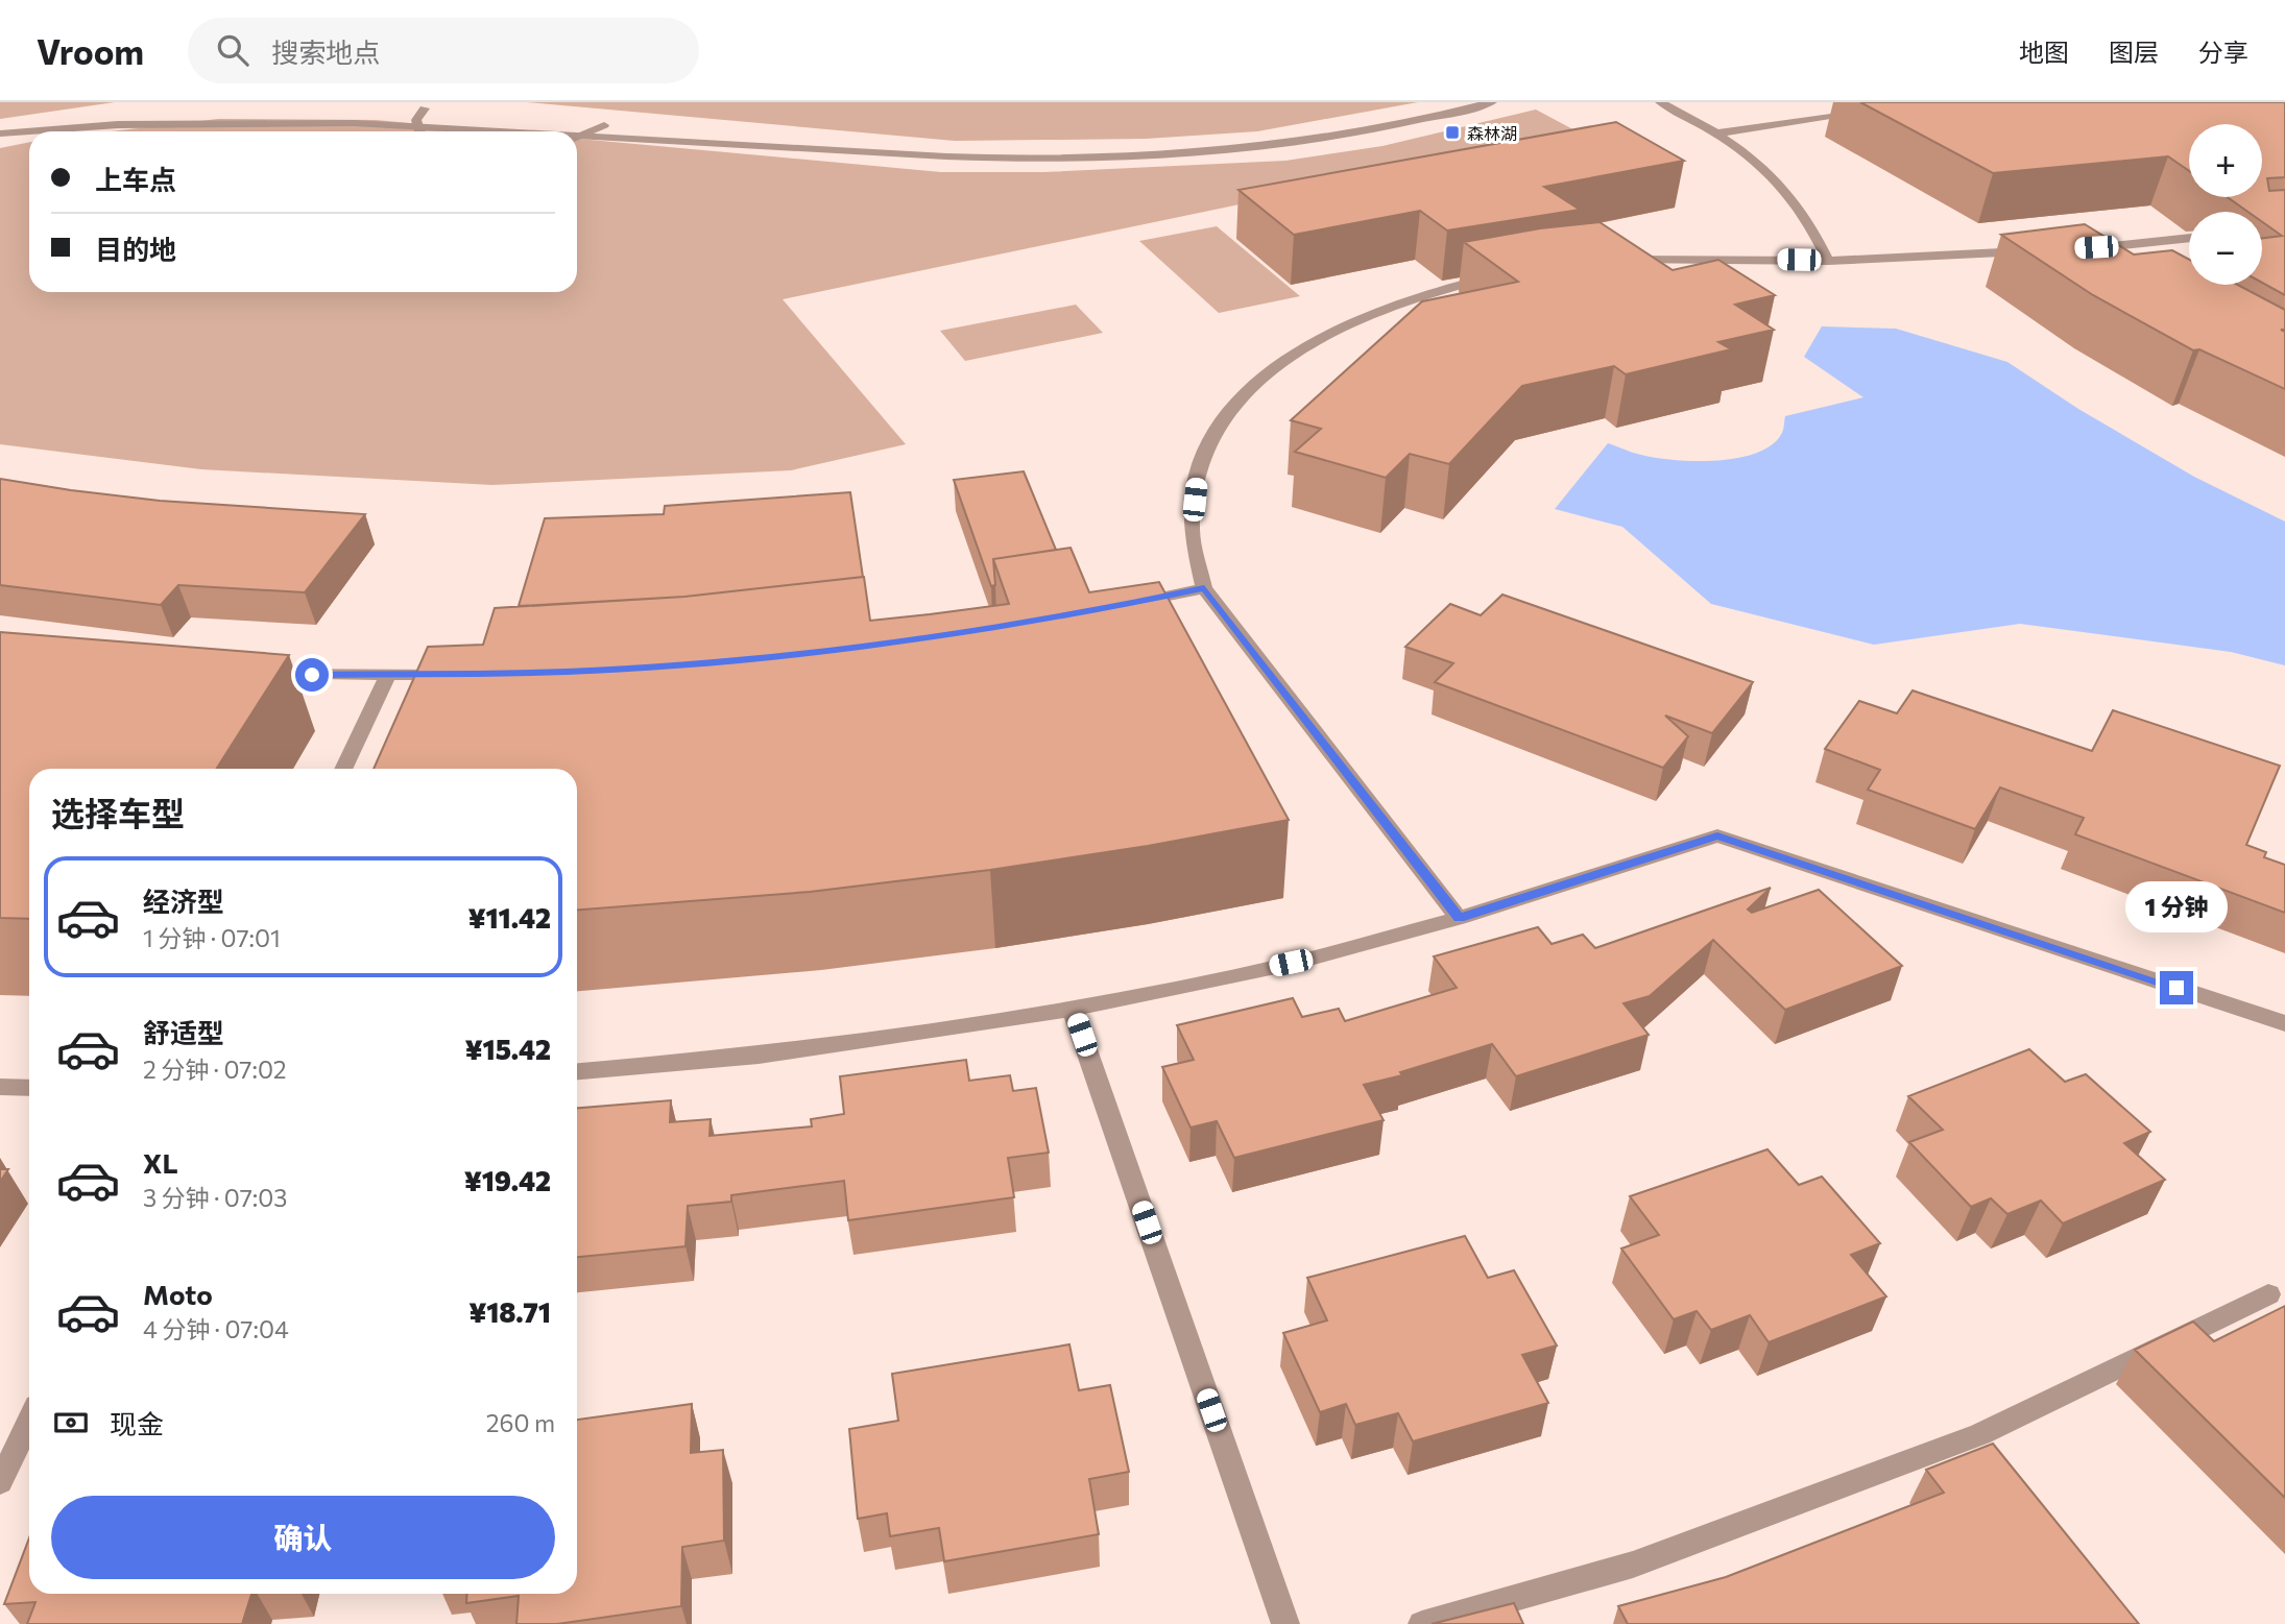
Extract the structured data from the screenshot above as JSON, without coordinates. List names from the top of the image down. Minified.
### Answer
{"places":{"transit":["森林湖"]},"page":{"header":"Vroom","search":"搜索地点","nav":["地图","图层","分享"],"map_buttons":["+","−"],"banner":["上车点","目的地"],"heading":"选择车型","list":[{"name":"经济型","note":"1 分钟 · 07:01","value":"¥11.42"},{"name":"舒适型","note":"2 分钟 · 07:02","value":"¥15.42"},{"name":"XL","note":"3 分钟 · 07:03","value":"¥19.42"},{"name":"Moto","note":"4 分钟 · 07:04","value":"¥18.71"}],"bubble":"1 分钟","pay":["现金","260 m"],"buttons":"确认"}}
